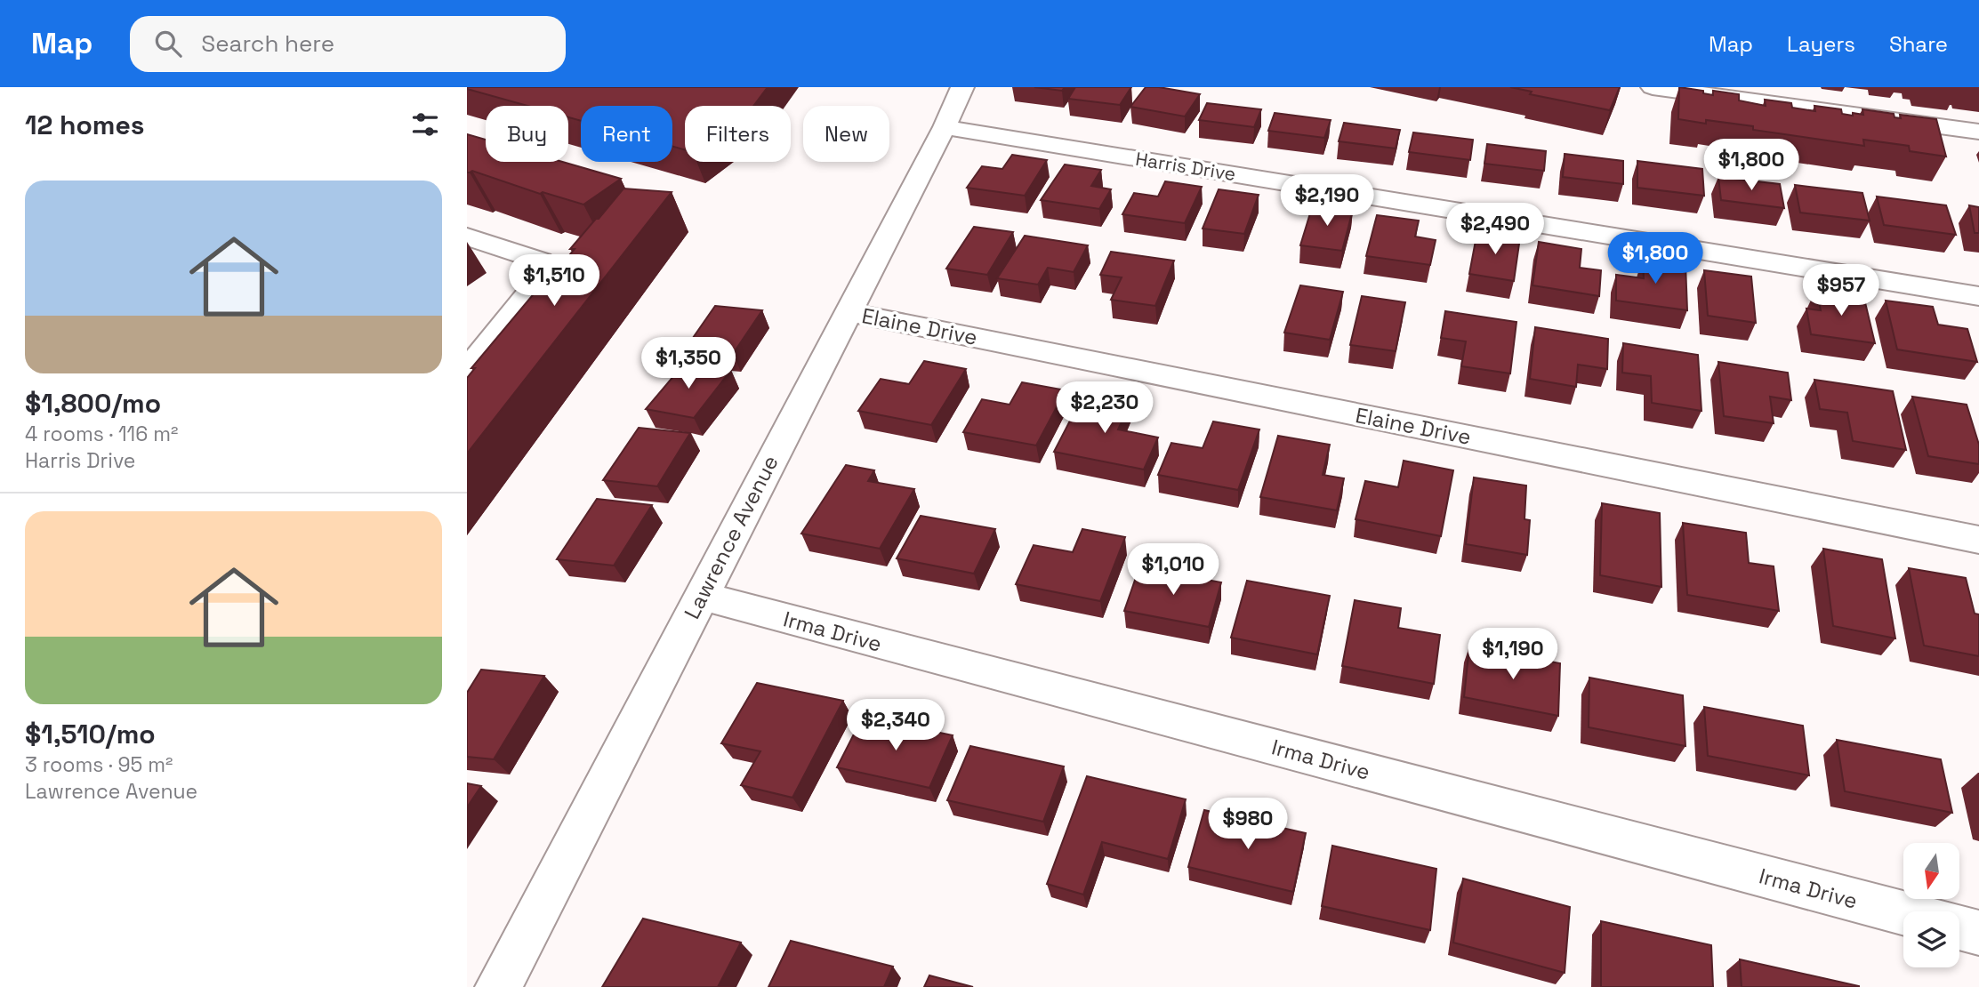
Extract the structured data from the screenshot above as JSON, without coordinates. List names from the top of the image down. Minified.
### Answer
{"streets":{"street":["Harris Drive","Elaine Drive","Lawrence Avenue","Irma Drive"]},"crossings":[["Harris Drive","Lawrence Avenue"],["Elaine Drive","Lawrence Avenue"],["Lawrence Avenue","Irma Drive"]],"north":"bottom","page":{"header":"Map","search":"Search here","nav":["Map","Layers","Share"],"heading":"12 homes","chip":["Buy","Rent","Filters","New"],"price":["$1,800","$2,190","$2,490","$1,800","$1,510","$957","$1,350","$2,230","$1,010","$1,190","$2,340","$980"],"list":[{"name":"$1,800/mo","note":"4 rooms · 116 m² · Harris Drive"},{"name":"$1,510/mo","note":"3 rooms · 95 m² · Lawrence Avenue"}]}}
